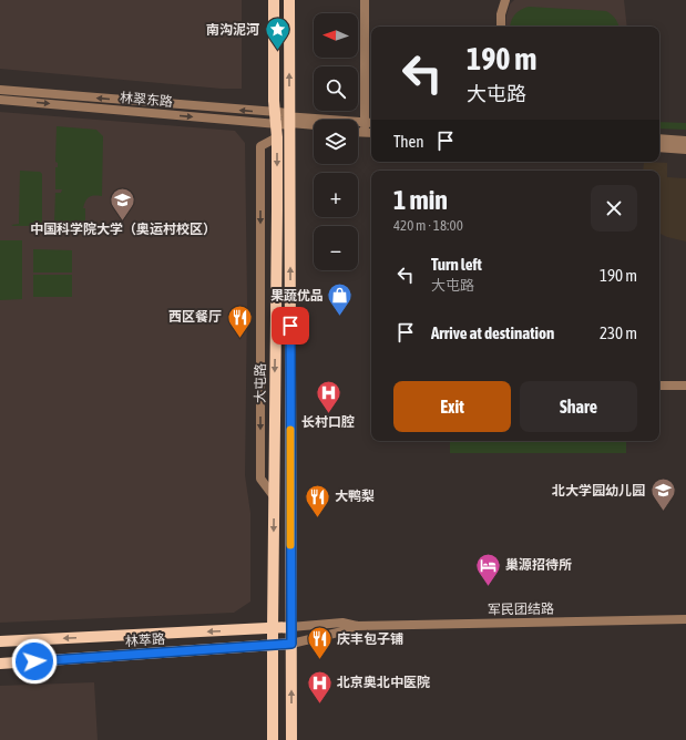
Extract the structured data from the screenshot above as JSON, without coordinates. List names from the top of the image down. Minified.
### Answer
{"streets":{"main road":["大屯路","林萃路"],"street":["林翠东路","军民团结路"]},"crossings":[["林翠东路","大屯路"],["大屯路","林萃路"],["军民团结路","林萃路"]],"places":{"place":["南沟泥河"],"school or university":["中国科学院大学（奥运村校区）","北大学园幼儿园"],"shop":["果蔬优品"],"restaurant":["西区餐厅","大鸭梨","庆丰包子铺"],"hospital":["长村口腔","北京奥北中医院"],"hotel":["巢源招待所"]},"north":"left","page":{"map_buttons":["+","−"],"turn":["190 m","大屯路"],"then":"Then","heading":["1 min","420 m · 18:00"],"list":[{"name":"Turn left","note":"大屯路","value":"190 m"},{"name":"Arrive at destination","value":"230 m"}],"buttons":["Exit","Share"]}}
